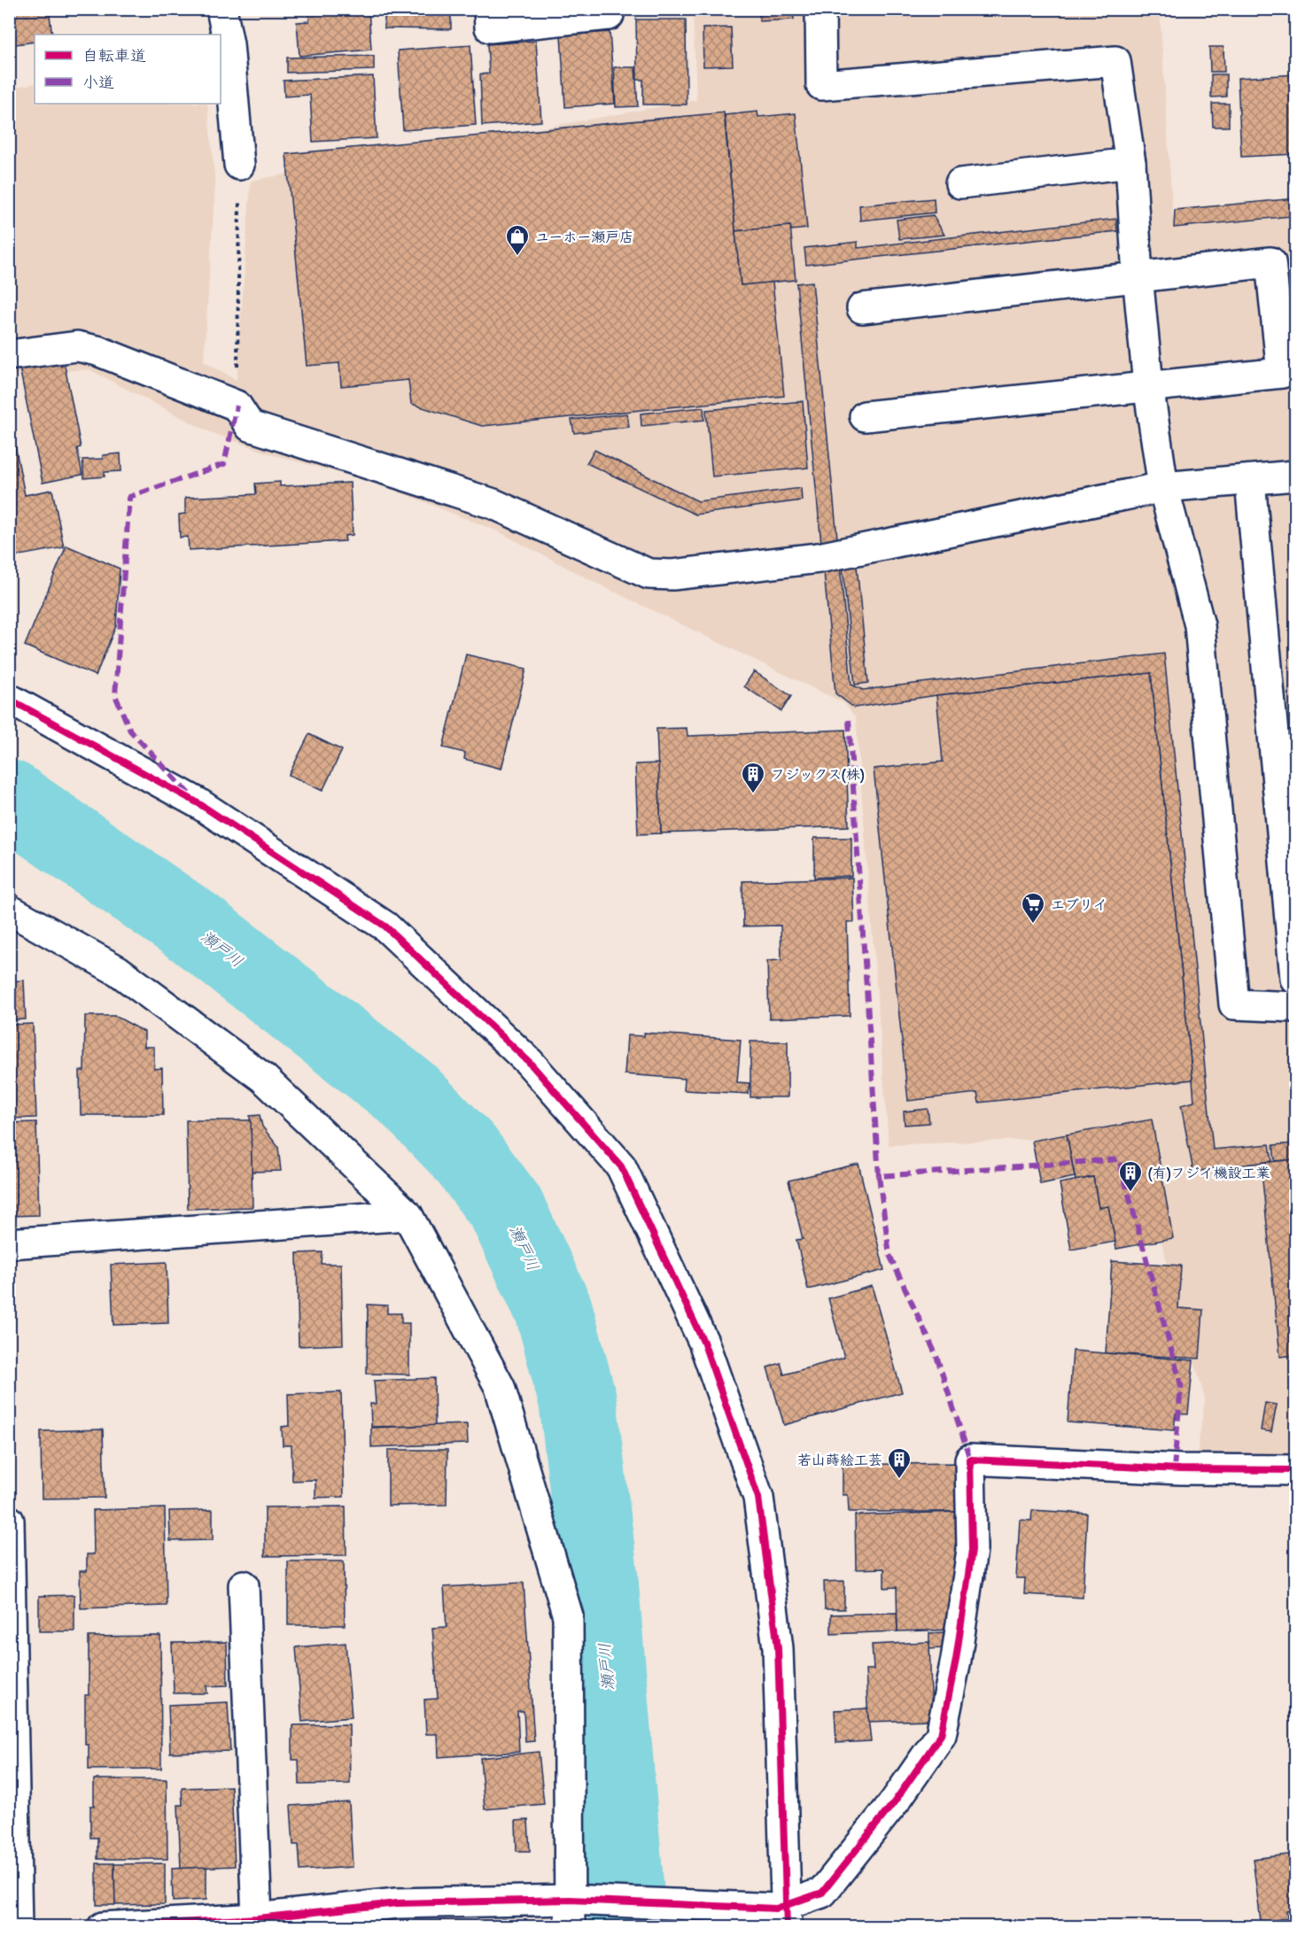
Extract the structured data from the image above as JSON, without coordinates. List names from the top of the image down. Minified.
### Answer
{"water":["瀬戸川"],"places":{"shop":["ユーホー瀬戸店"],"building":["フジックス(株)","(有)フジイ機設工業","若山蒔絵工芸"],"supermarket":["エブリイ"]},"legend":["自転車道","小道"]}
